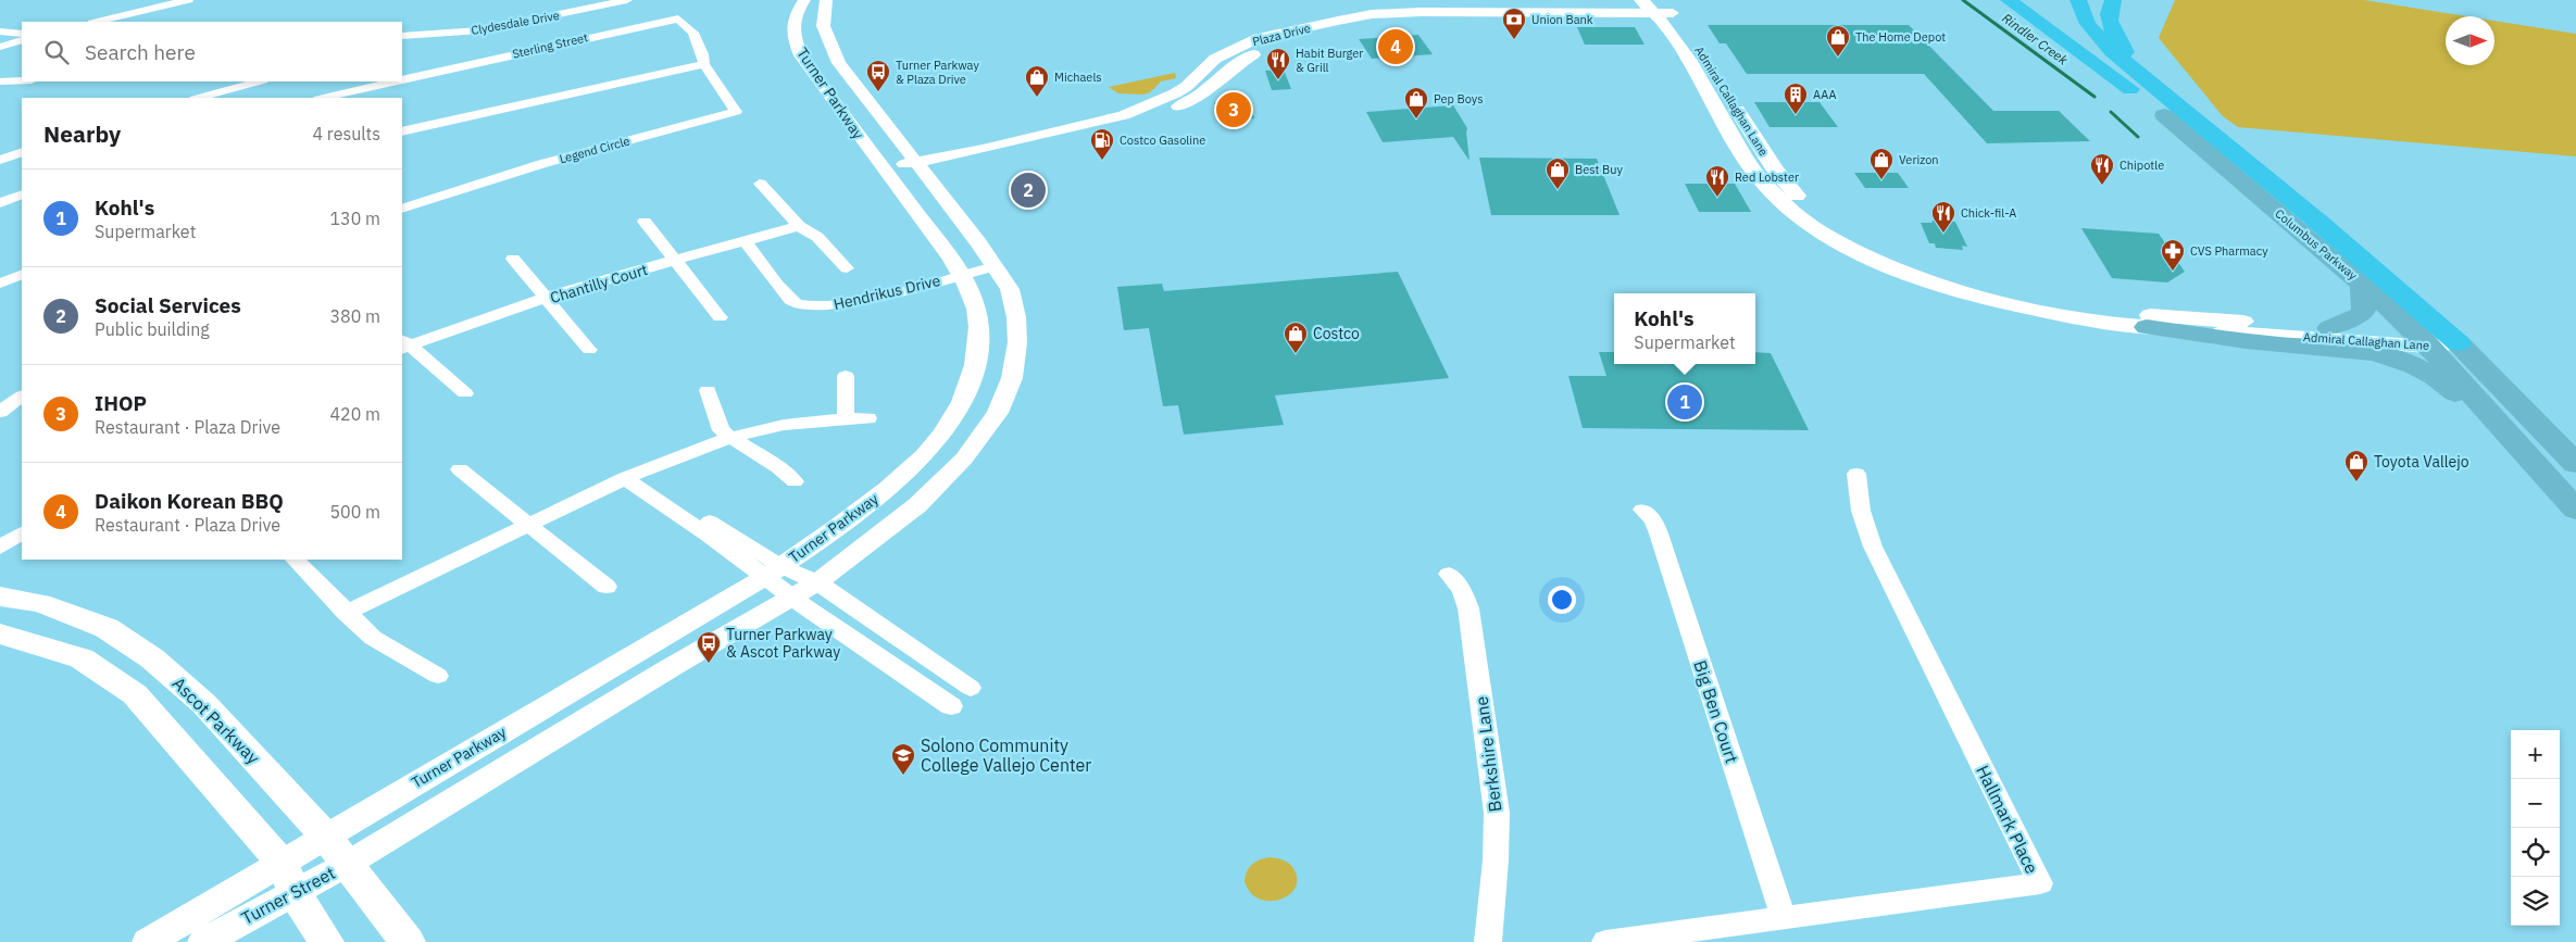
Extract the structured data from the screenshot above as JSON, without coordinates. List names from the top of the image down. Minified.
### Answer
{"streets":{"highway":["Columbus Parkway"],"main road":["Admiral Callaghan Lane","Ascot Parkway"],"street":["Clydesdale Drive","Plaza Drive","Sterling Street","Turner Parkway","Legend Circle","Chantilly Court","Hendrikus Drive","Big Ben Court","Berkshire Lane","Hallmark Place","Turner Street"]},"crossings":[["Plaza Drive","Turner Parkway"],["Plaza Drive","Admiral Callaghan Lane"],["Sterling Street","Legend Circle"],["Turner Parkway","Hendrikus Drive"],["Turner Parkway","Ascot Parkway"],["Turner Parkway","Turner Street"],["Admiral Callaghan Lane","Columbus Parkway"],["Chantilly Court","Hendrikus Drive"],["Big Ben Court","Hallmark Place"],["Ascot Parkway","Turner Street"]],"water":["Rindler Creek"],"places":{"bank":["Union Bank"],"shop":["The Home Depot","Michaels","Pep Boys","Verizon","Best Buy","Costco","Toyota Vallejo"],"restaurant":["Habit Burger & Grill","Chipotle","Red Lobster","Chick-fil-A"],"bus stop":["Turner Parkway & Plaza Drive","Turner Parkway & Ascot Parkway"],"building":["AAA"],"fuel station":["Costco Gasoline"],"pharmacy":["CVS Pharmacy"],"school or university":["Solono Community College Vallejo Center"]},"north":"right","page":{"search":"Search here","pins":["4","3","2","1"],"heading":["Nearby","4 results"],"list":[{"mark":"1","name":"Kohl's","note":"Supermarket","value":"130 m"},{"mark":"2","name":"Social Services","note":"Public building","value":"380 m"},{"mark":"3","name":"IHOP","note":"Restaurant · Plaza Drive","value":"420 m"},{"mark":"4","name":"Daikon Korean BBQ","note":"Restaurant · Plaza Drive","value":"500 m"}],"popup":["Kohl's","Supermarket"],"map_buttons":["+","−"]}}
